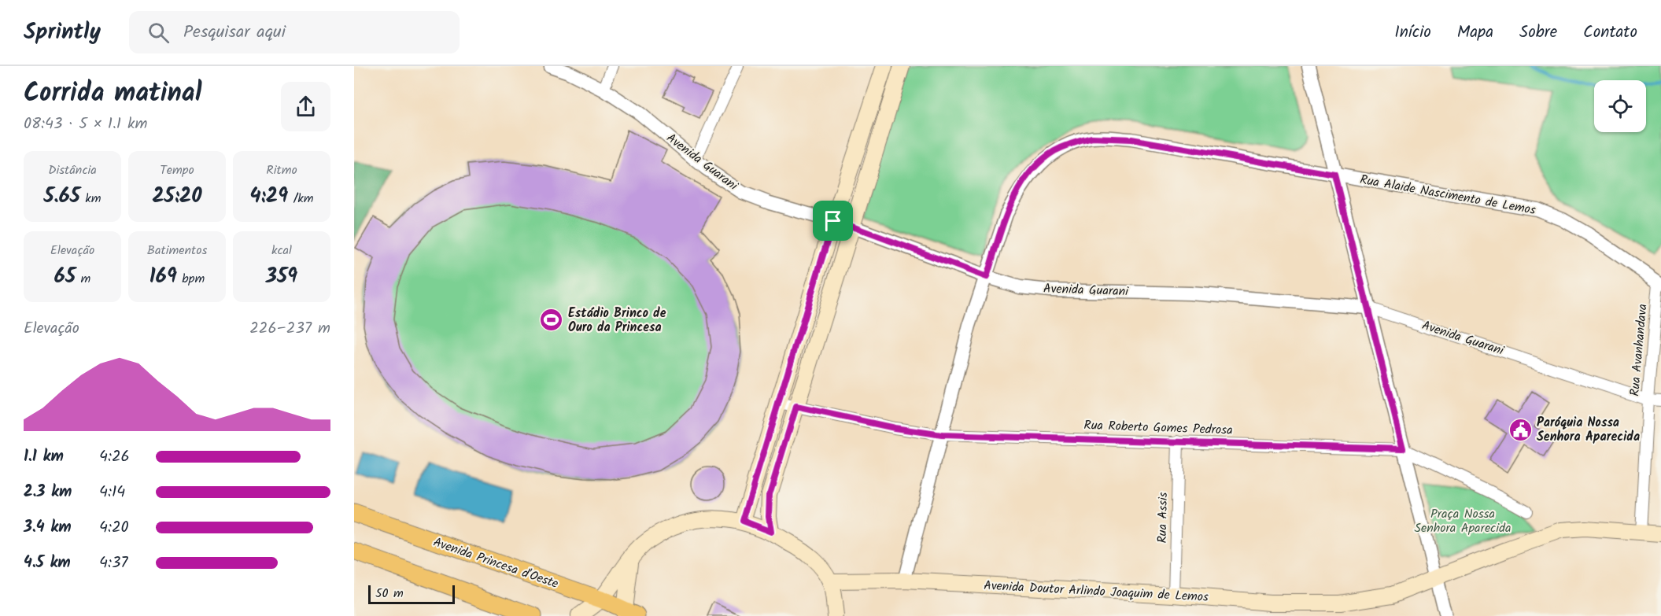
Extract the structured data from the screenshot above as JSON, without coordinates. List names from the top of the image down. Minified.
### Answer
{"streets":{"main road":["Avenida Princesa d'Oeste","Avenida Doutor Arlindo Joaquim de Lemos"],"street":["Avenida Guarani","Rua Alaide Nascimento de Lemos","Rua Avanhandava","Rua Roberto Gomes Pedrosa","Rua Assis"]},"crossings":[["Avenida Guarani","Rua Alaide Nascimento de Lemos"],["Avenida Guarani","Rua Avanhandava"],["Rua Alaide Nascimento de Lemos","Rua Avanhandava"],["Rua Alaide Nascimento de Lemos","Rua Roberto Gomes Pedrosa"],["Rua Alaide Nascimento de Lemos","Avenida Doutor Arlindo Joaquim de Lemos"],["Rua Avanhandava","Avenida Doutor Arlindo Joaquim de Lemos"],["Rua Roberto Gomes Pedrosa","Rua Assis"],["Rua Assis","Avenida Doutor Arlindo Joaquim de Lemos"]],"parks":["Praça Nossa Senhora Aparecida"],"places":{"sports":["Estádio Brinco de Ouro da Princesa"],"public building":["Paróquia Nossa Senhora Aparecida"]},"scale_bar":"50 m","page":{"header":"Sprintly","search":"Pesquisar aqui","nav":["Início","Mapa","Sobre","Contato"],"heading":["Corrida matinal","08:43 · 5 × 1.1 km"],"stats":[["Distância","5.65 km"],["Tempo","25:20"],["Ritmo","4:29 /km"],["Elevação","65 m"],["Batimentos","169 bpm"],["kcal","359"]],"chart":["Elevação","226–237 m"],"list":[{"name":"1.1 km","note":"4:26"},{"name":"2.3 km","note":"4:14"},{"name":"3.4 km","note":"4:20"},{"name":"4.5 km","note":"4:37"}],"scale":"50 m"}}
